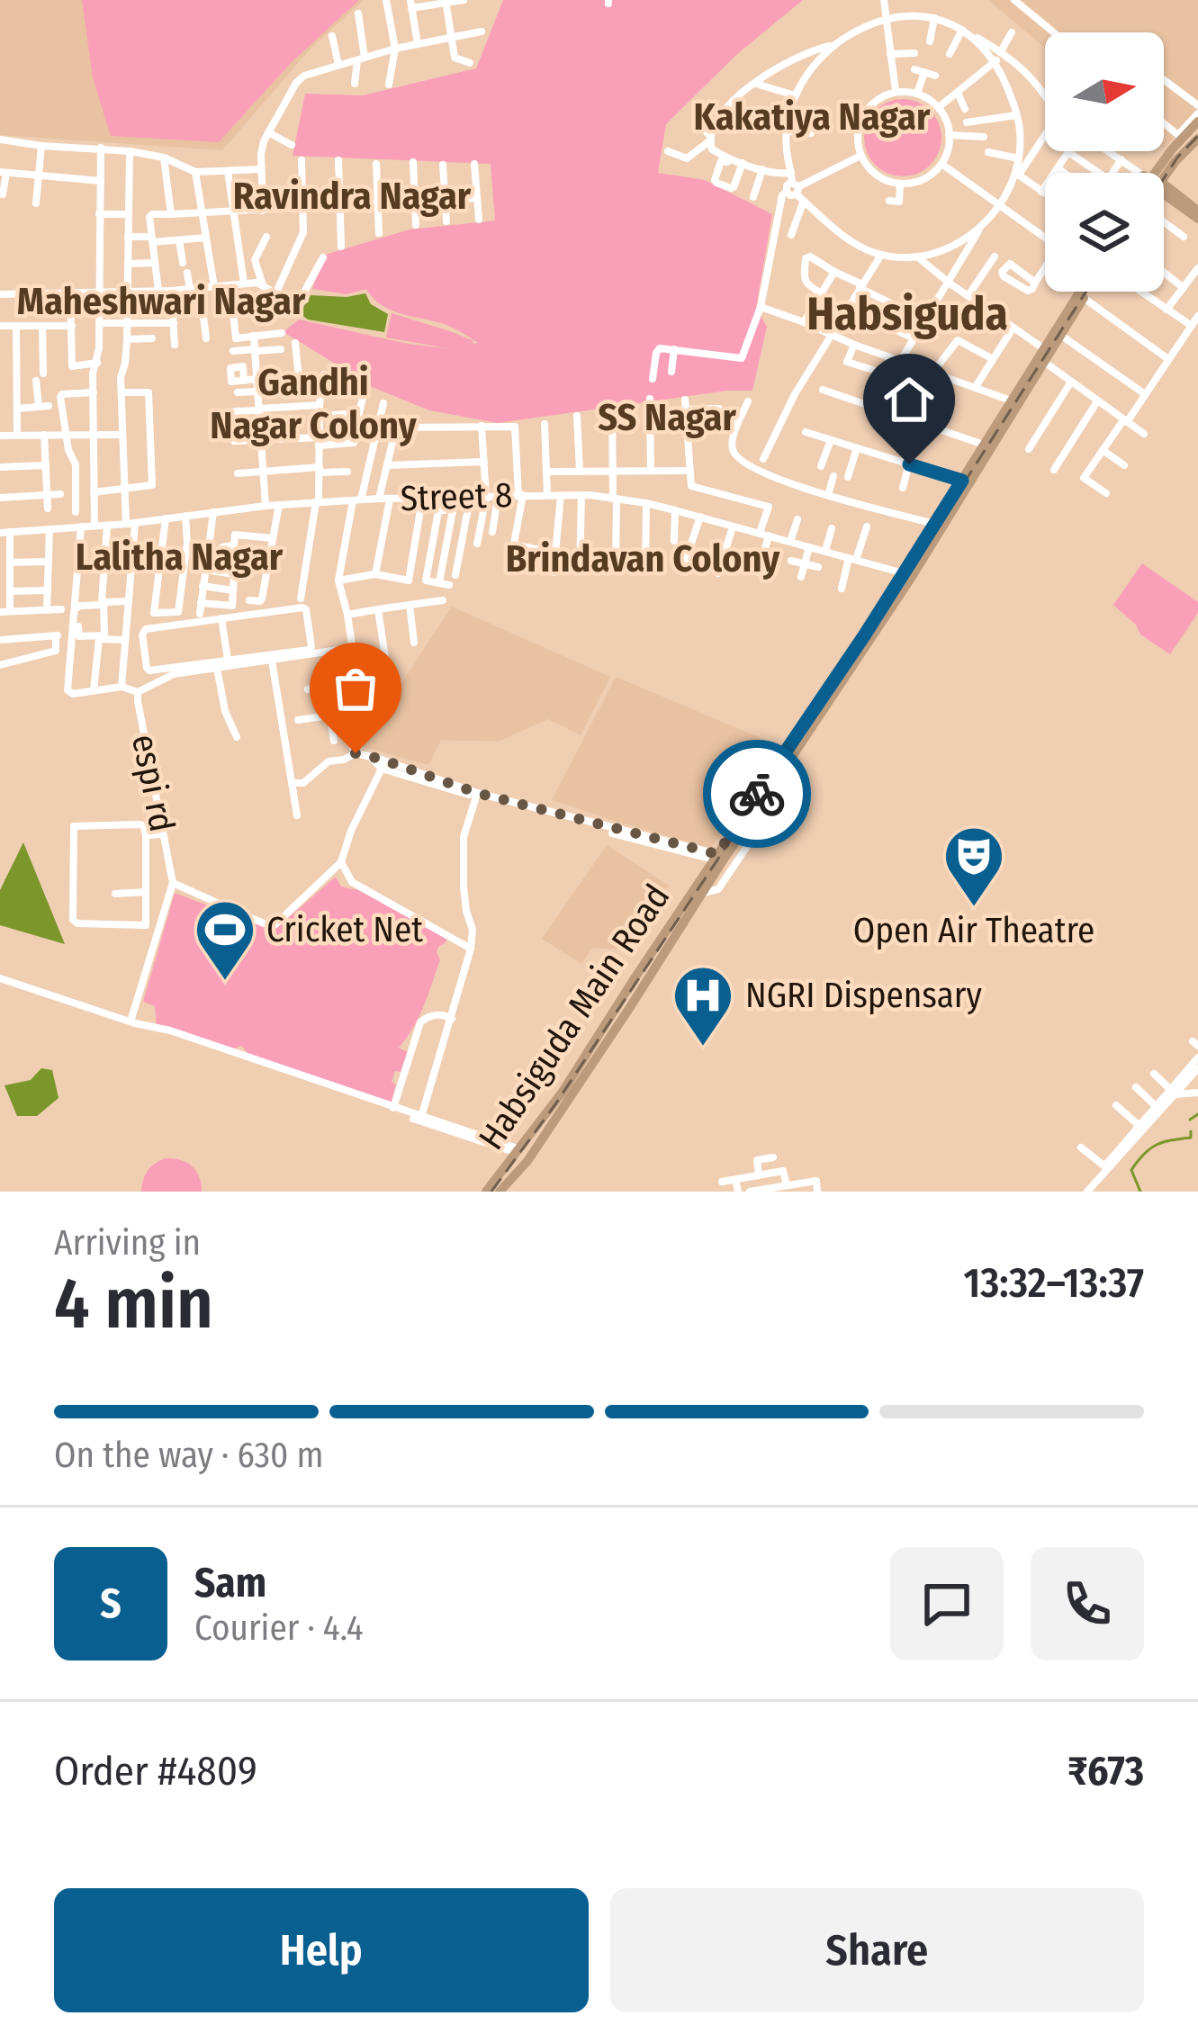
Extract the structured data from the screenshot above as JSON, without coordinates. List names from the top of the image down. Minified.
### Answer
{"streets":{"main road":["Habsiguda Main Road"],"street":["Street 8","espi rd"]},"crossings":[["Street 8","Habsiguda Main Road"]],"districts":["Kakatiya Nagar","Ravindra Nagar","Maheshwari Nagar","Habsiguda","Gandhi Nagar Colony","SS Nagar","Lalitha Nagar","Brindavan Colony"],"places":{"theatre":["Open Air Theatre"],"sports":["Cricket Net"],"hospital":["NGRI Dispensary"]},"north":"right","page":{"heading":["4 min","Arriving in","13:32–13:37"],"panel":["Sam","Courier · 4.4","Order #4809","₹673"],"bar":"On the way · 630 m","round":"S","buttons":["Help","Share"]}}
